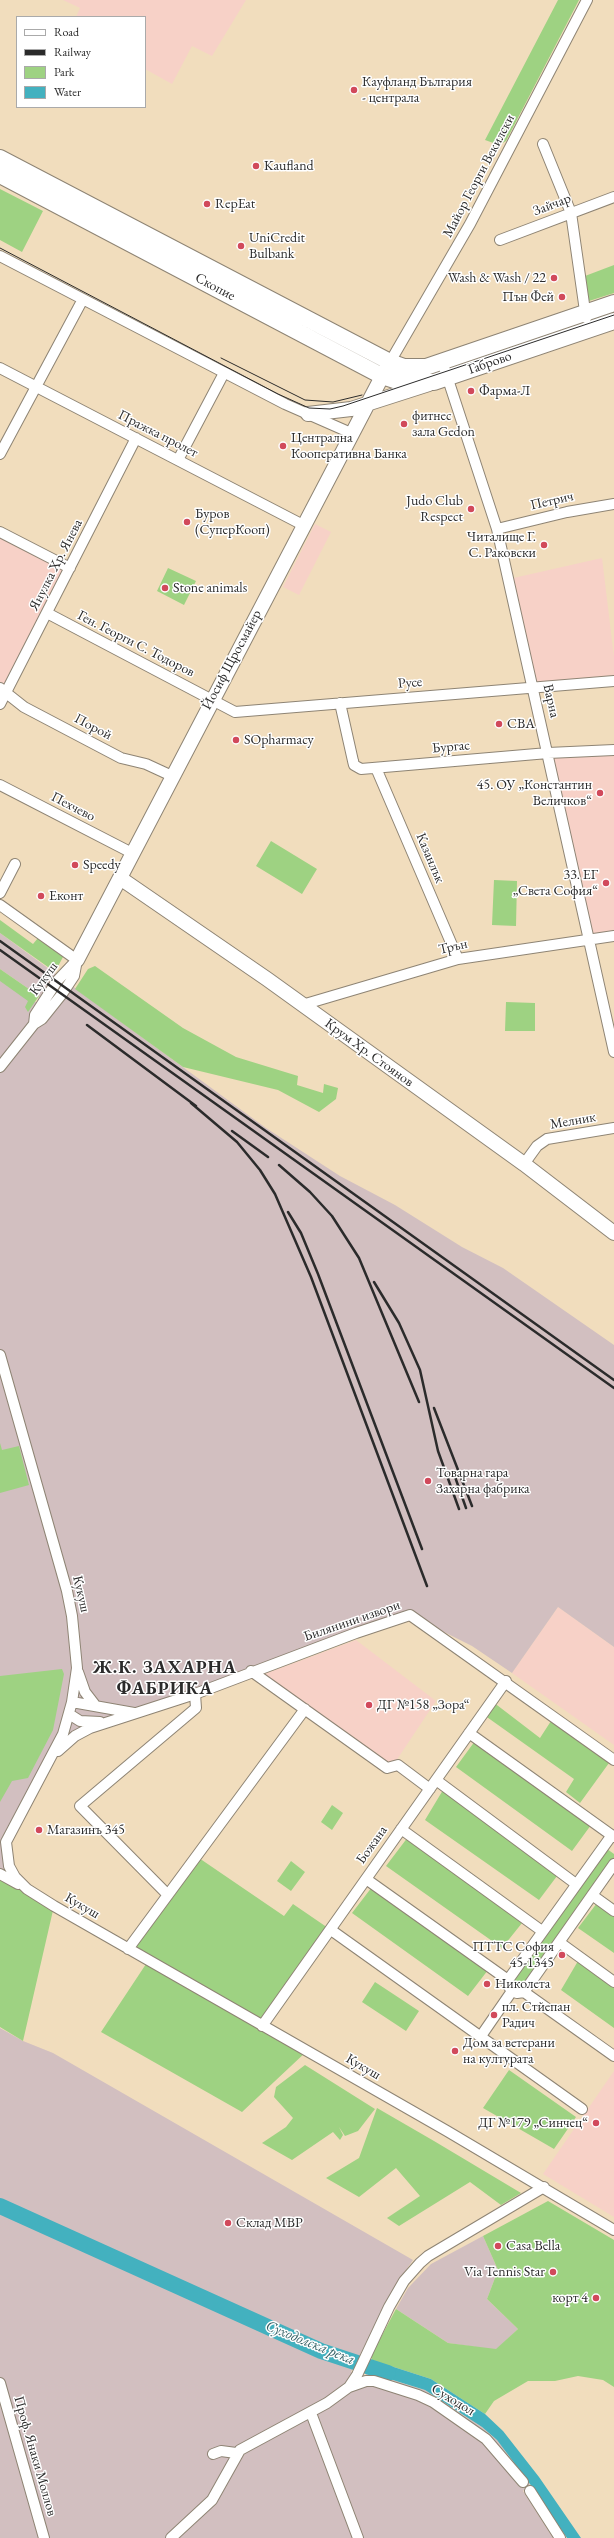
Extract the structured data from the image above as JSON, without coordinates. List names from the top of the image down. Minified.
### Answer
{"streets":{"main road":["Скопие","Габрово"],"street":["Майор Георги Векилски","Зайчар","Пражка пролет","Петрич","Янулка Хр. Янева","Ген. Георги С. Тодоров","Йосиф Щросмайер","Русе","Варна","Порой","Бургас","Пехчево","Казанлък","Трън","Кукуш","Крум Хр. Стоянов","Мелник","Билянини извори","Божана","Суходол","Проф. Янаки Моллов"]},"crossings":[["Майор Георги Векилски","Скопие"],["Майор Георги Векилски","Йосиф Щросмайер"],["Скопие","Габрово"],["Скопие","Йосиф Щросмайер"],["Скопие","Варна"],["Габрово","Йосиф Щросмайер"],["Габрово","Варна"],["Пражка пролет","Янулка Хр. Янева"],["Пражка пролет","Йосиф Щросмайер"],["Петрич","Варна"],["Янулка Хр. Янева","Ген. Георги С. Тодоров"],["Янулка Хр. Янева","Порой"],["Ген. Георги С. Тодоров","Йосиф Щросмайер"],["Ген. Георги С. Тодоров","Русе"],["Йосиф Щросмайер","Русе"],["Йосиф Щросмайер","Порой"],["Йосиф Щросмайер","Пехчево"],["Йосиф Щросмайер","Кукуш"],["Йосиф Щросмайер","Крум Хр. Стоянов"],["Русе","Варна"],["Русе","Бургас"],["Варна","Бургас"],["Варна","Трън"],["Бургас","Казанлък"],["Казанлък","Трън"],["Трън","Крум Хр. Стоянов"],["Кукуш","Билянини извори"],["Кукуш","Божана"],["Крум Хр. Стоянов","Мелник"],["Билянини извори","Божана"]],"districts":["Ж.К. ЗАХАРНА ФАБРИКА"],"water":["Суходолска река"],"places":["Кауфланд България - централа","Kaufland","RepEat","UniCredit Bulbank","Wash & Wash / 22","Пън Фей","Фарма-Л","фитнес зала Gedon","Централна Кооперативна Банка","Judo Club Respect","Буров (СуперКооп)","Читалище Г. С. Раковски","Stone animals","CBA","SOpharmacy","45. ОУ „Константин Величков“","Speedy","33. ЕГ „Света София“","Еконт","Товарна гара Захарна фабрика","ДГ №158 „Зора“","Магазинъ 345","ПТТС София 45-1345","Николета","пл. Стйепан Радич","Дом за ветерани на културата","ДГ №179 „Синчец“","Склад МВР","Casa Bella","Via Tennis Star","корт 4"],"legend":["Road","Railway","Park","Water"]}
